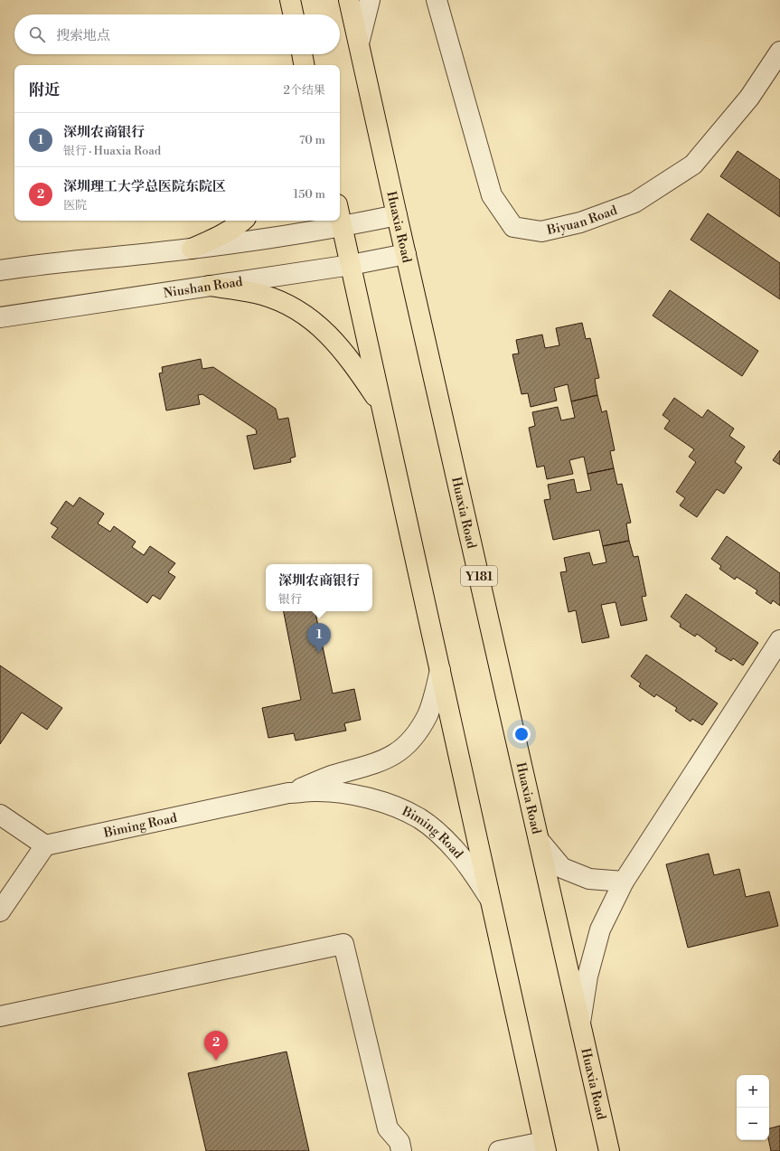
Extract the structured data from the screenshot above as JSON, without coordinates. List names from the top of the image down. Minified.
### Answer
{"streets":{"main road":["Huaxia Road","Y181"],"street":["Biyuan Road","Niushan Road","Biming Road"]},"crossings":[["Huaxia Road","Niushan Road"]],"page":{"search":"搜索地点","heading":["附近","2个结果"],"list":[{"mark":"1","name":"深圳农商银行","note":"银行 · Huaxia Road","value":"70 m"},{"mark":"2","name":"深圳理工大学总医院东院区","note":"医院","value":"150 m"}],"popup":["深圳农商银行","银行"],"pins":["1","2"],"map_buttons":["+","−"]}}
